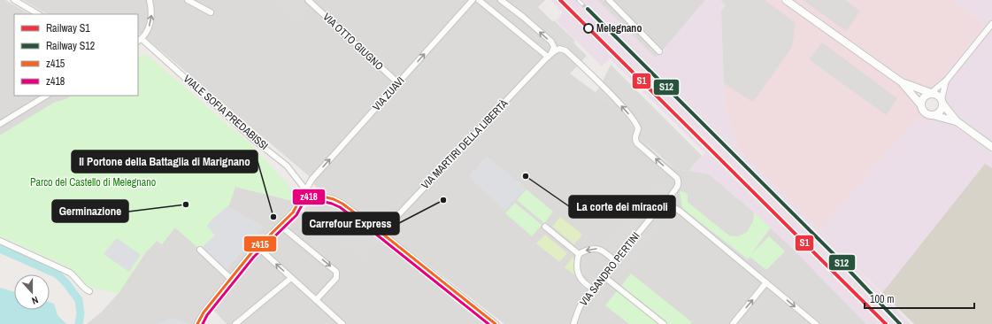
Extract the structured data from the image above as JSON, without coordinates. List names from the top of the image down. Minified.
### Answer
{"streets":{"street":["VIA OTTO GIUGNO","VIA ZUAVI","VIALE SOFIA PREDABISSI","VIA MARTIRI DELLA LIBERTÀ","VIA SANDRO PERTINI"]},"crossings":[["VIA OTTO GIUGNO","VIA ZUAVI"],["VIA ZUAVI","VIALE SOFIA PREDABISSI"]],"one_way":["VIA ZUAVI"],"parks":["Parco del Castello di Melegnano"],"places":["Melegnano","La corte dei miracoli","Carrefour Express","Germinazione","Il Portone della Battaglia di Marignano"],"lines":["rail line S1","rail line S12","transit line z415","transit line z418"],"legend":["Railway S1","Railway S12","z415","z418"],"scale_bar":"100 m","north":"bottom"}
